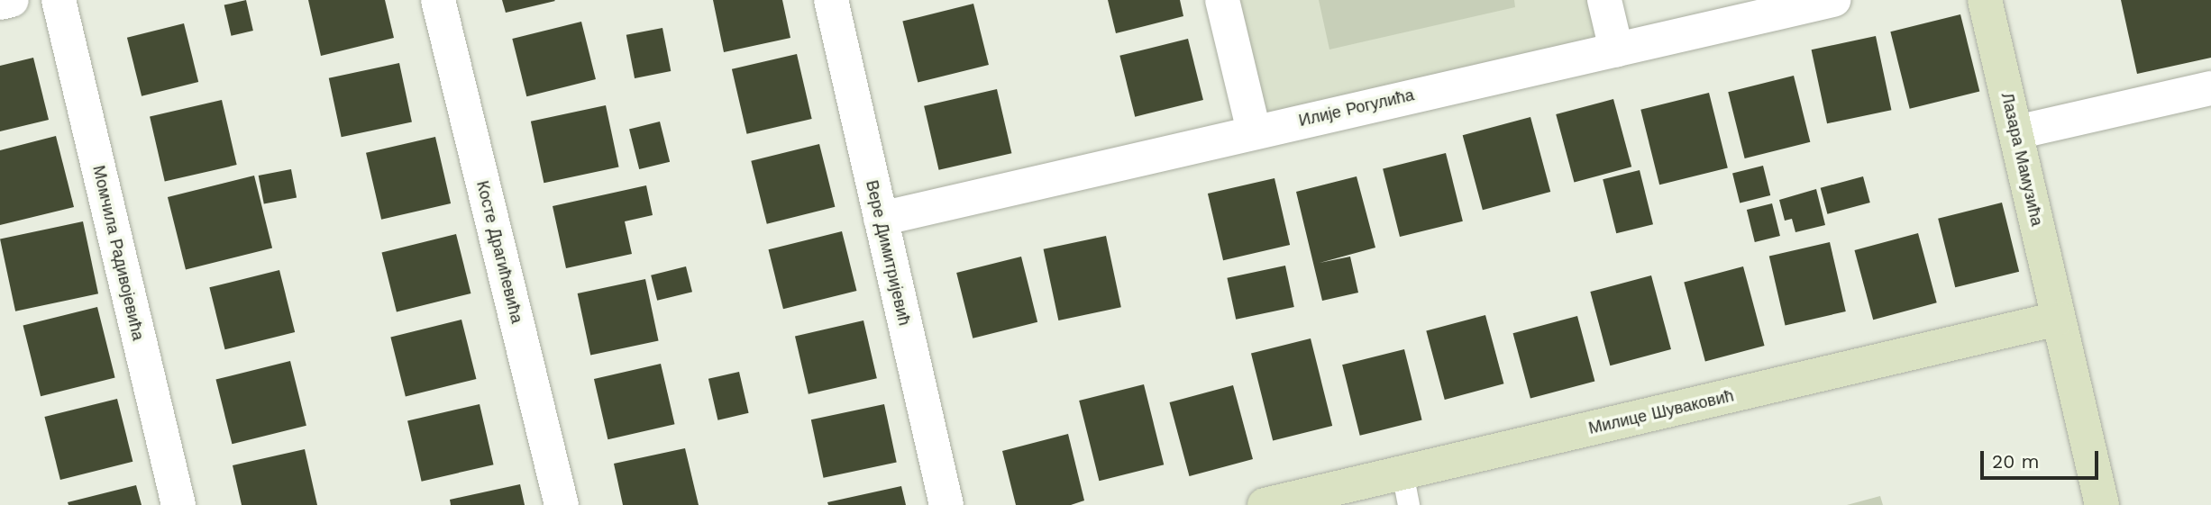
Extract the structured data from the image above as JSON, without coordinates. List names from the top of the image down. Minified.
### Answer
{"streets":{"street":["Илије Рогулића","Лазара Мамузића","Косте Драгићевића","Момчила Радивојевића","Вере Димитријевић","Милице Шуваковић"]},"crossings":[["Илије Рогулића","Вере Димитријевић"],["Лазара Мамузића","Милице Шуваковић"]],"scale_bar":"20 m"}
